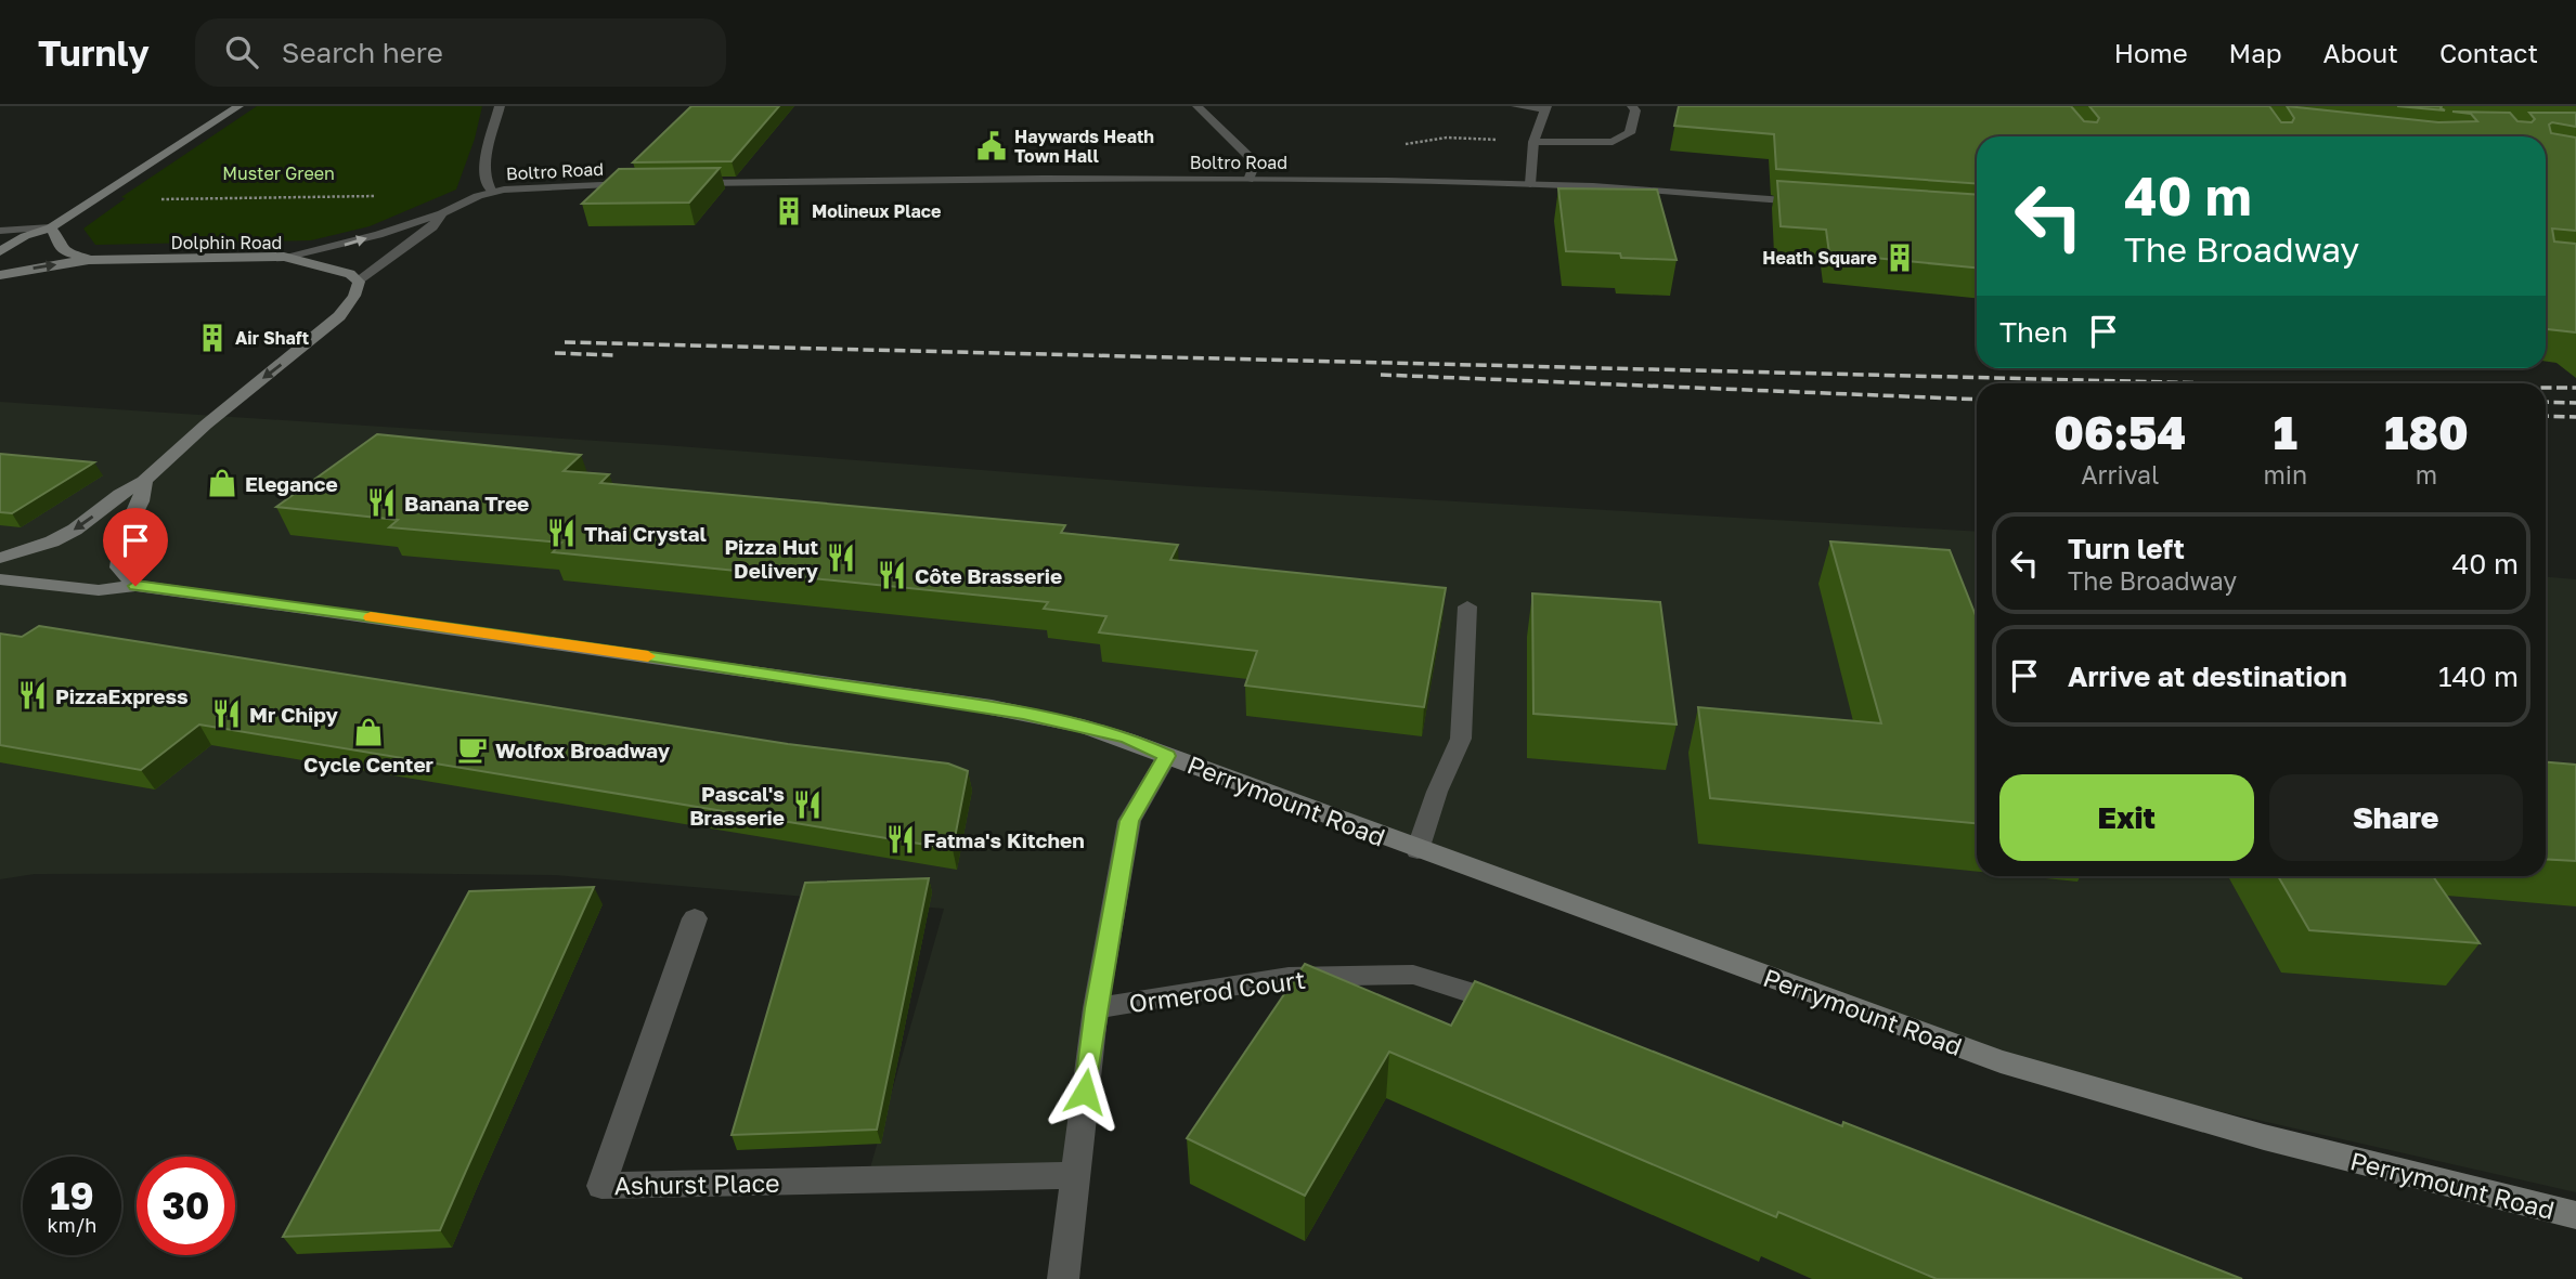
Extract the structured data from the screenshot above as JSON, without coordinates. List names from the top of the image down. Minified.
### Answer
{"streets":{"main road":["Dolphin Road","Perrymount Road"],"street":["Boltro Road","Ormerod Court","Ashurst Place"]},"crossings":[["Boltro Road","Dolphin Road"]],"parks":["Muster Green"],"places":{"public building":["Haywards Heath Town Hall"],"building":["Molineux Place","Heath Square","Air Shaft"],"shop":["Elegance","Cycle Center"],"restaurant":["Banana Tree","Thai Crystal","Pizza Hut Delivery","Côte Brasserie","PizzaExpress","Mr Chipy","Pascal's Brasserie","Fatma's Kitchen"],"cafe":["Wolfox Broadway"]},"page":{"header":"Turnly","search":"Search here","nav":["Home","Map","About","Contact"],"turn":["40 m","The Broadway"],"then":"Then","eta":["06:54","Arrival","1","min","180","m"],"list":[{"name":"Turn left","note":"The Broadway","value":"40 m"},{"name":"Arrive at destination","value":"140 m"}],"buttons":["Exit","Share"],"speed":"19 km/h","limit":"30"}}
